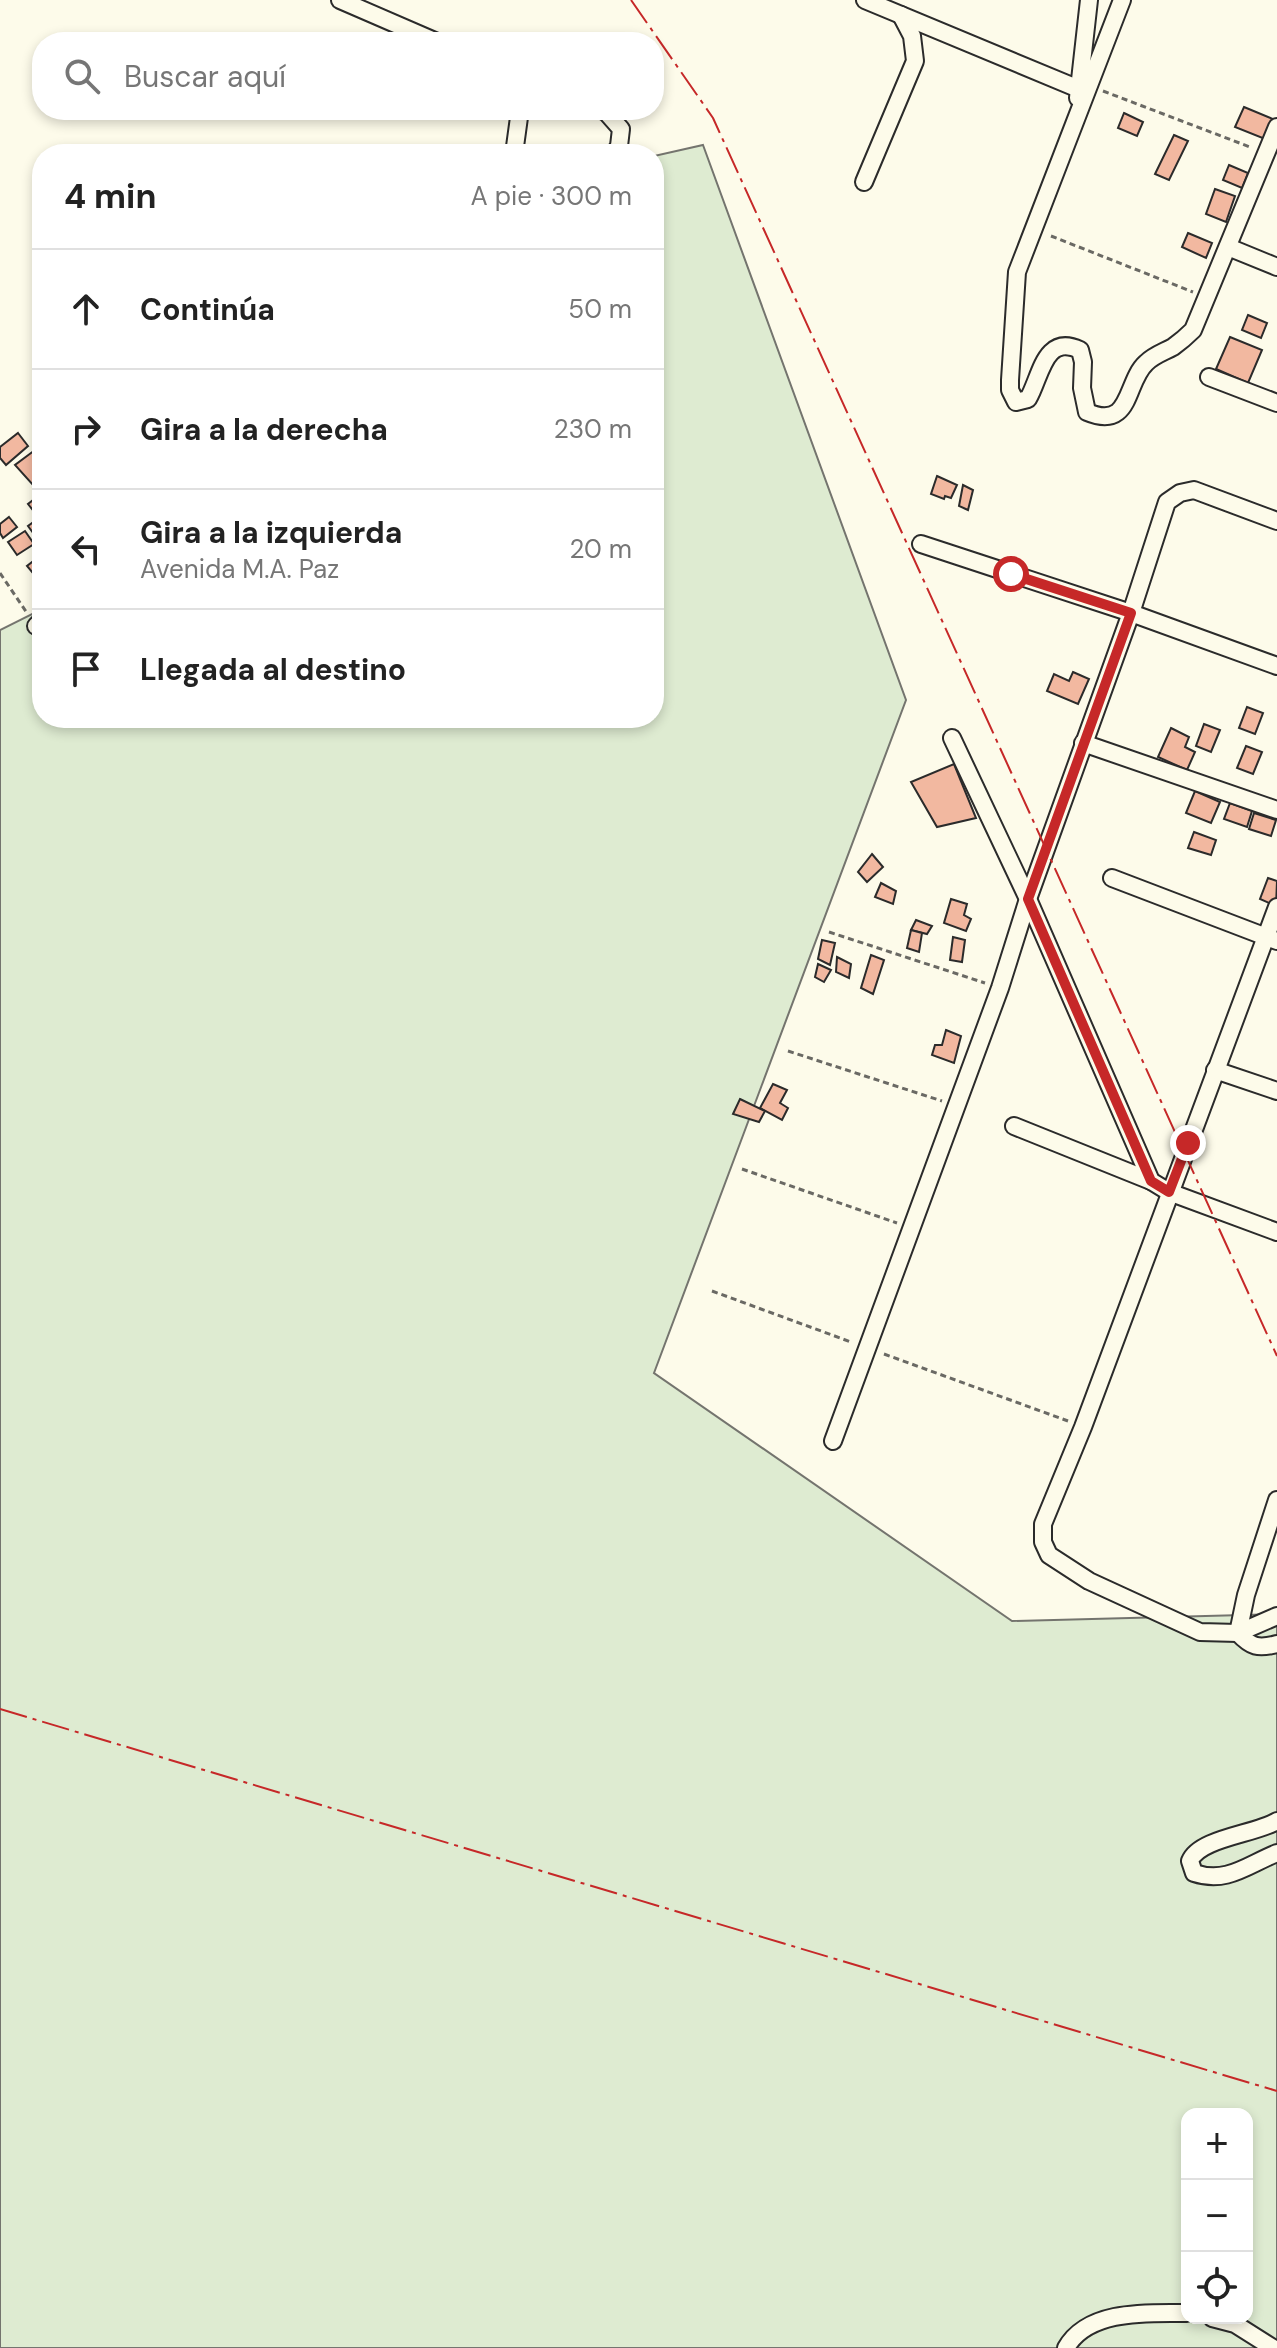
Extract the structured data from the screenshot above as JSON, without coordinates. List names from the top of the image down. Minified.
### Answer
{"page":{"search":"Buscar aquí","heading":["4 min","A pie · 300 m"],"list":[["Continúa","50 m"],["Gira a la derecha","230 m"],["Gira a la izquierda","Avenida M.A. Paz","20 m"],"Llegada al destino"],"map_buttons":["+","−"]}}
